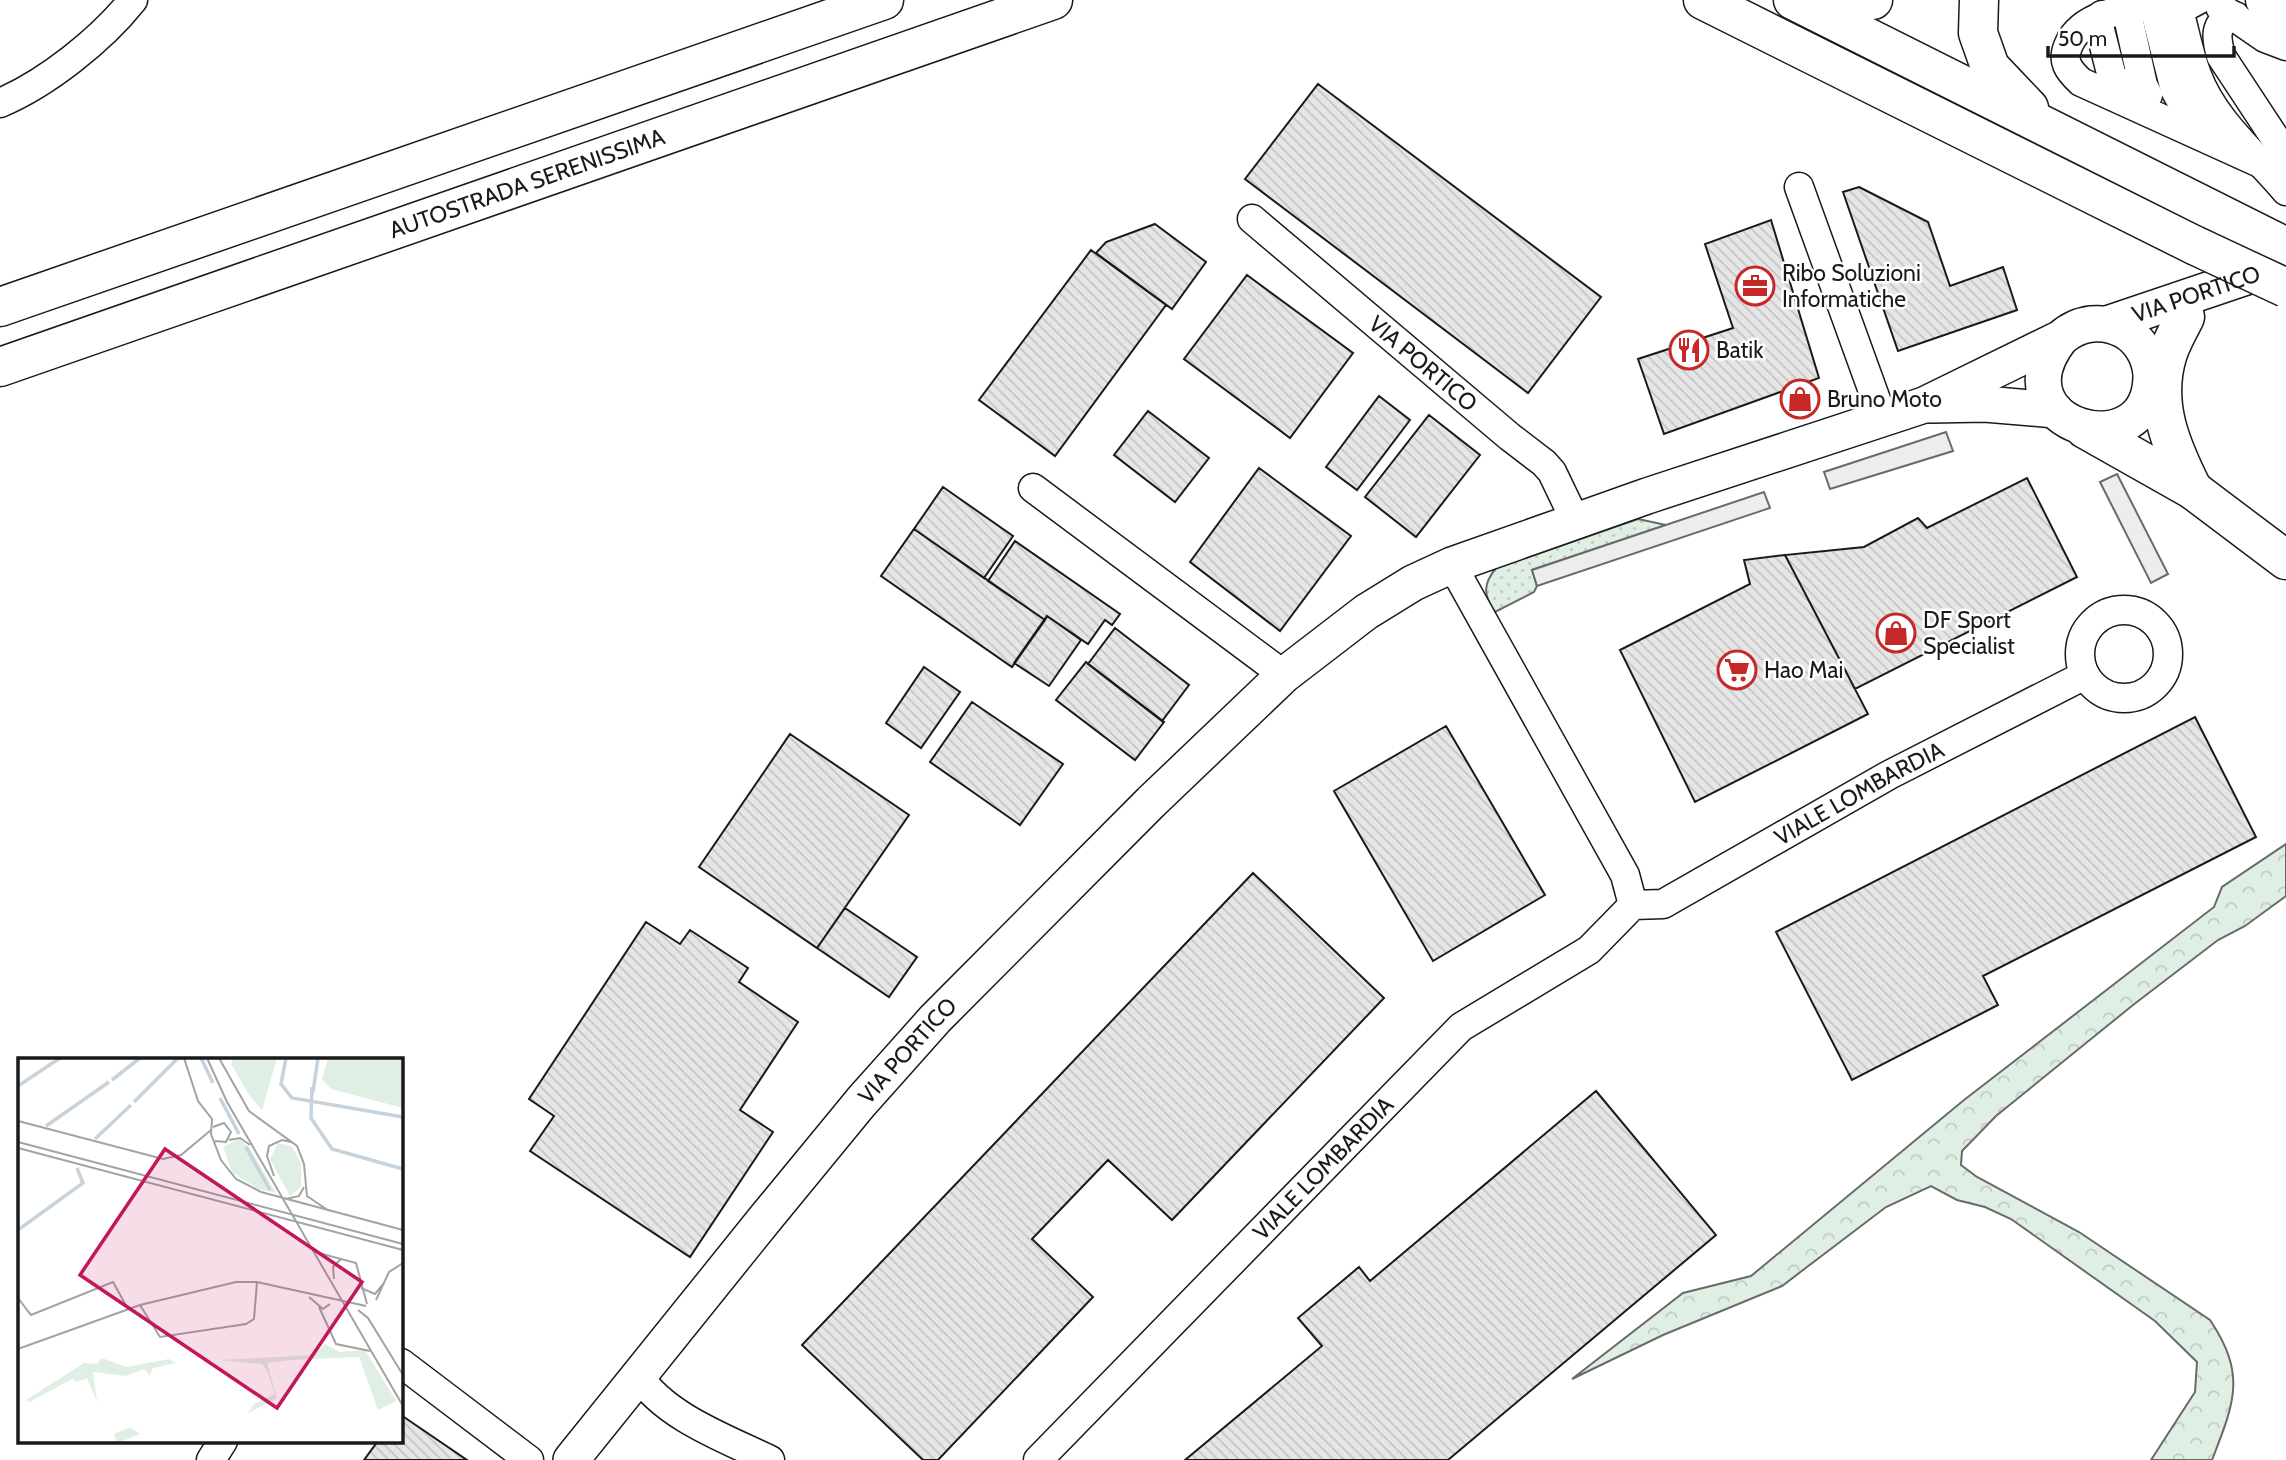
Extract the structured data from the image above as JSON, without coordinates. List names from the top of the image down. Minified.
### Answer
{"streets":{"highway":["AUTOSTRADA SERENISSIMA"],"main road":["VIA PORTICO"],"street":["VIALE LOMBARDIA"]},"places":{"office":["Ribo Soluzioni Informatiche"],"restaurant":["Batik"],"shop":["Bruno Moto","DF Sport Specialist"],"supermarket":["Hao Mai"]},"scale_bar":"50 m"}
